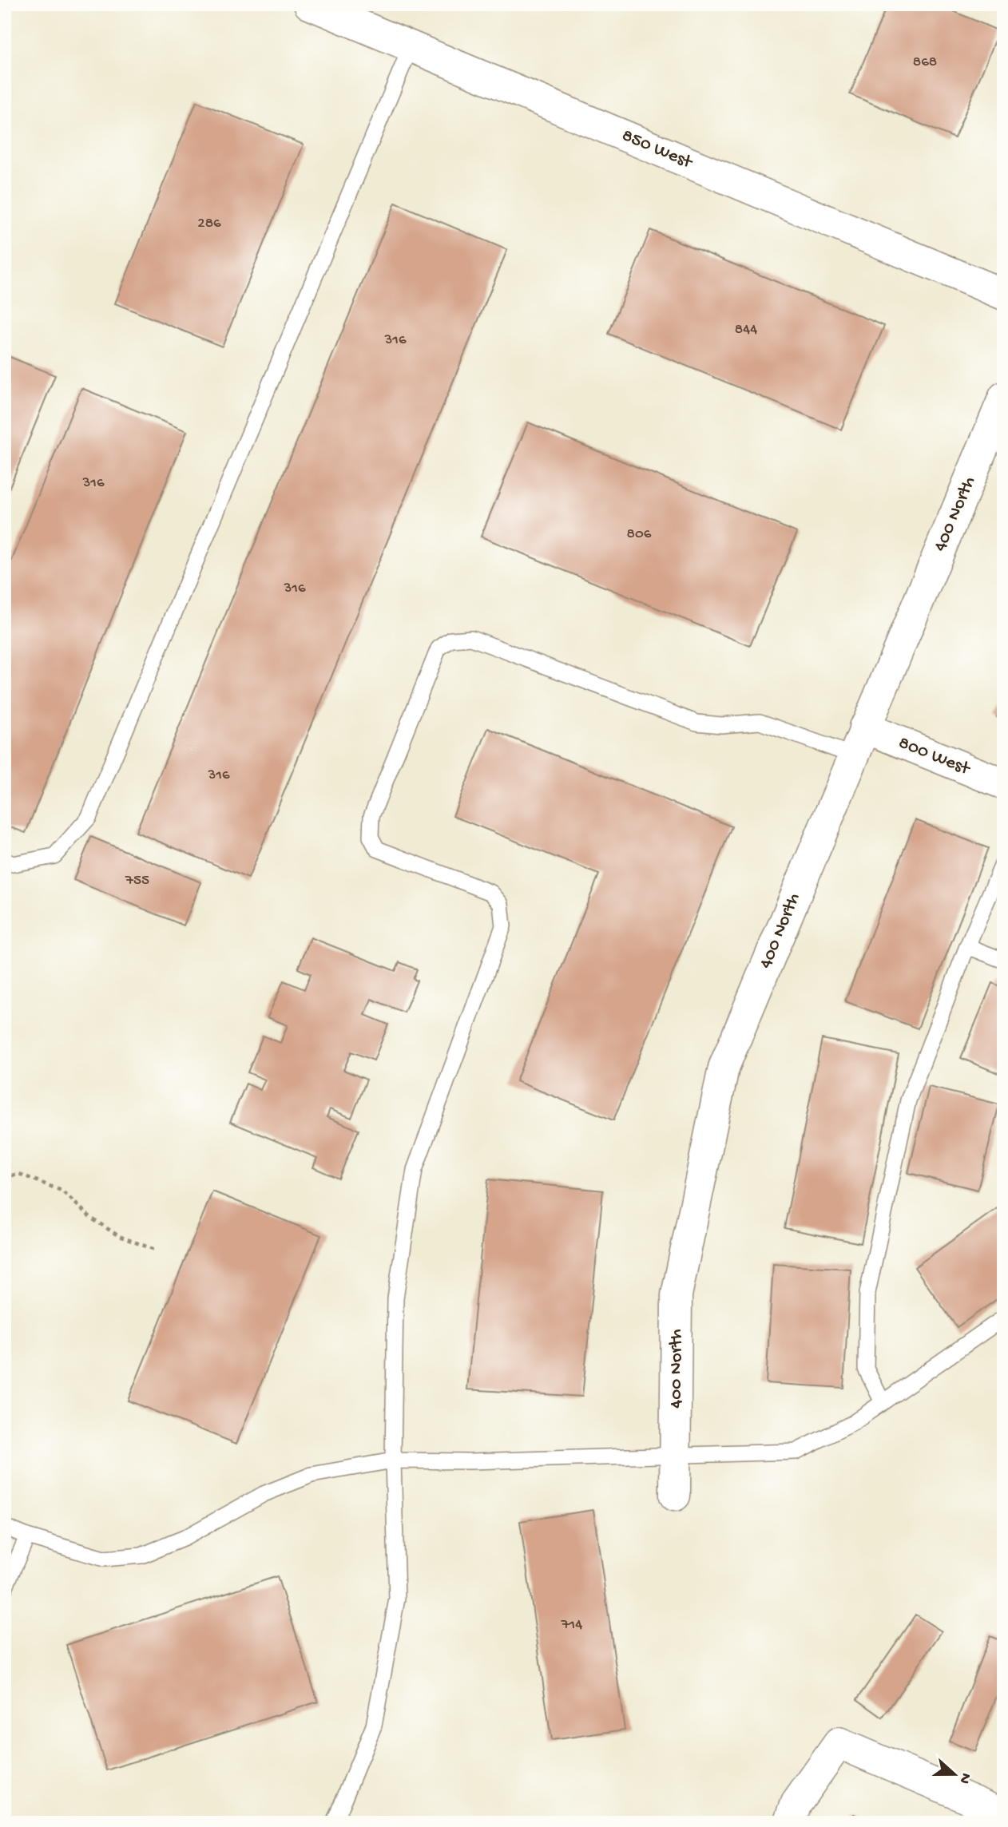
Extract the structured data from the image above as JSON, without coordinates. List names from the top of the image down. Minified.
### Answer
{"streets":{"street":["850 West","400 North","800 West"]},"crossings":[["400 North","800 West"]],"house_numbers":["868","286","844","316","316","806","316","316","755","714"],"north":"right"}
